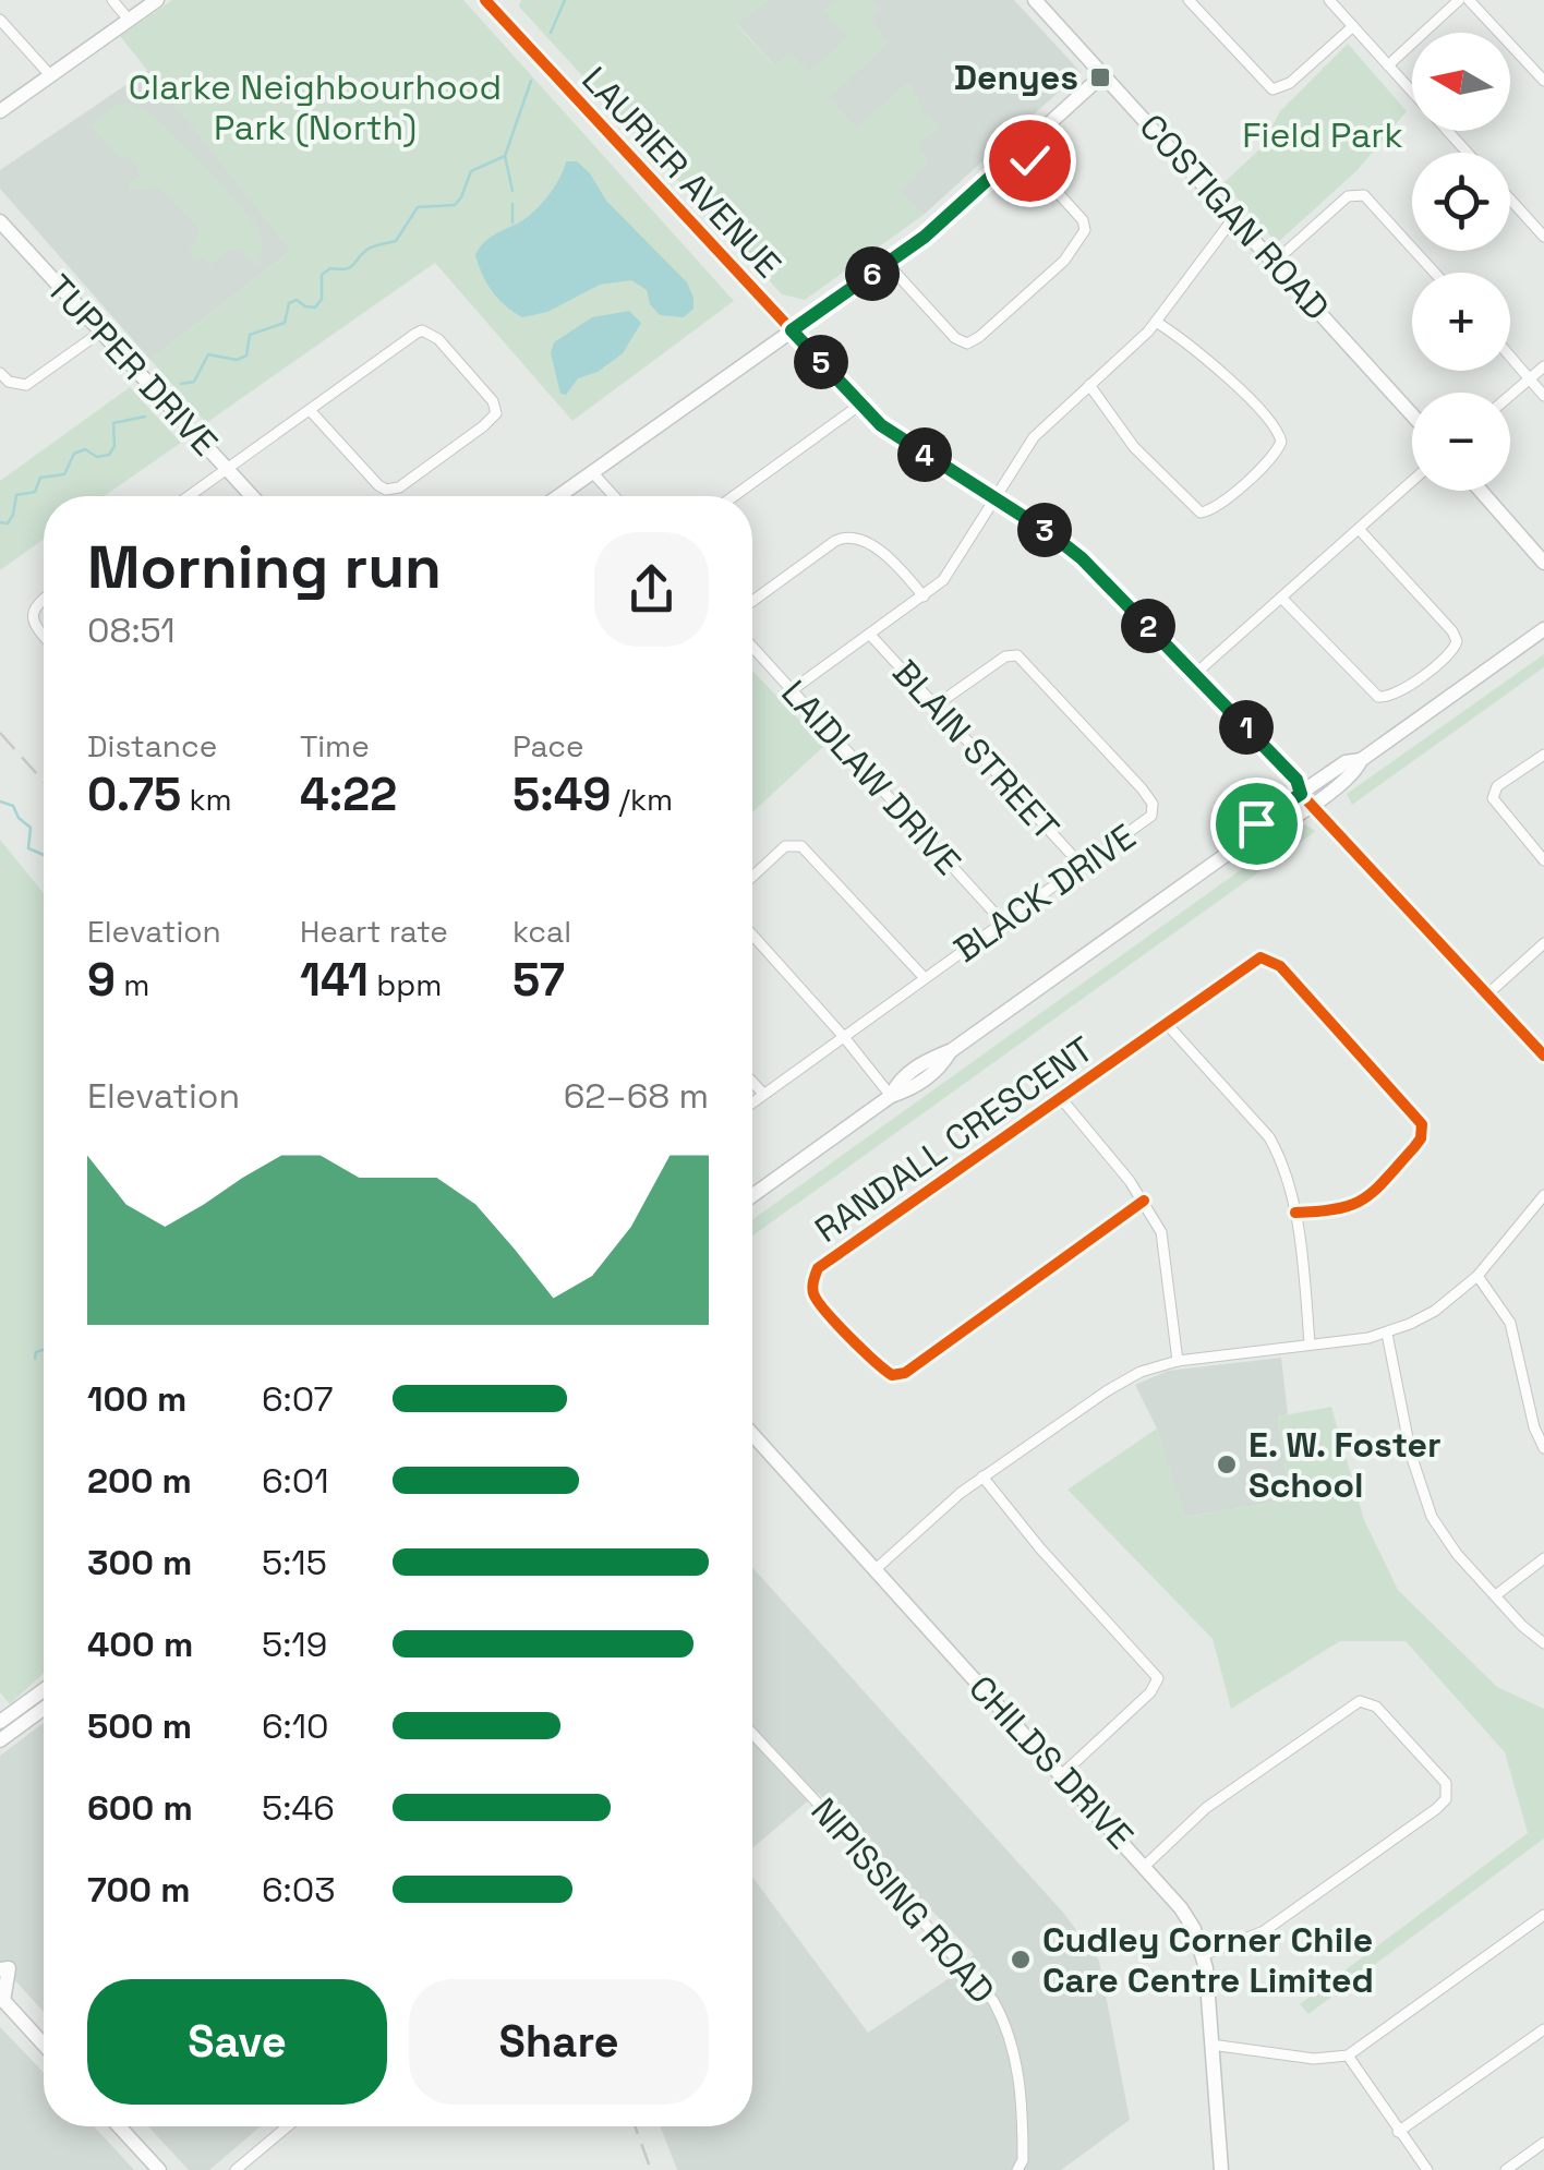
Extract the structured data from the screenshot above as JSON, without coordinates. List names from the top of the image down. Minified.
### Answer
{"streets":{"street":["LAURIER AVENUE","COSTIGAN ROAD","TUPPER DRIVE","BLAIN STREET","LAIDLAW DRIVE","BLACK DRIVE","RANDALL CRESCENT","CHILDS DRIVE","NIPISSING ROAD"]},"crossings":[["BLAIN STREET","BLACK DRIVE"],["LAIDLAW DRIVE","BLACK DRIVE"]],"parks":["Clarke Neighbourhood Park (North)","Field Park"],"places":{"transit":["Denyes"],"other":["E. W. Foster School","Cudley Corner Chile Care Centre Limited"]},"north":"left","page":{"map_buttons":["+","−"],"pins":["6","5","4","3","2","1"],"heading":["Morning run","08:51"],"stats":[["Distance","0.75 km"],["Time","4:22"],["Pace","5:49 /km"],["Elevation","9 m"],["Heart rate","141 bpm"],["kcal","57"]],"chart":["Elevation","62–68 m"],"list":[{"name":"100 m","note":"6:07"},{"name":"200 m","note":"6:01"},{"name":"300 m","note":"5:15"},{"name":"400 m","note":"5:19"},{"name":"500 m","note":"6:10"},{"name":"600 m","note":"5:46"},{"name":"700 m","note":"6:03"}],"buttons":["Save","Share"]}}
